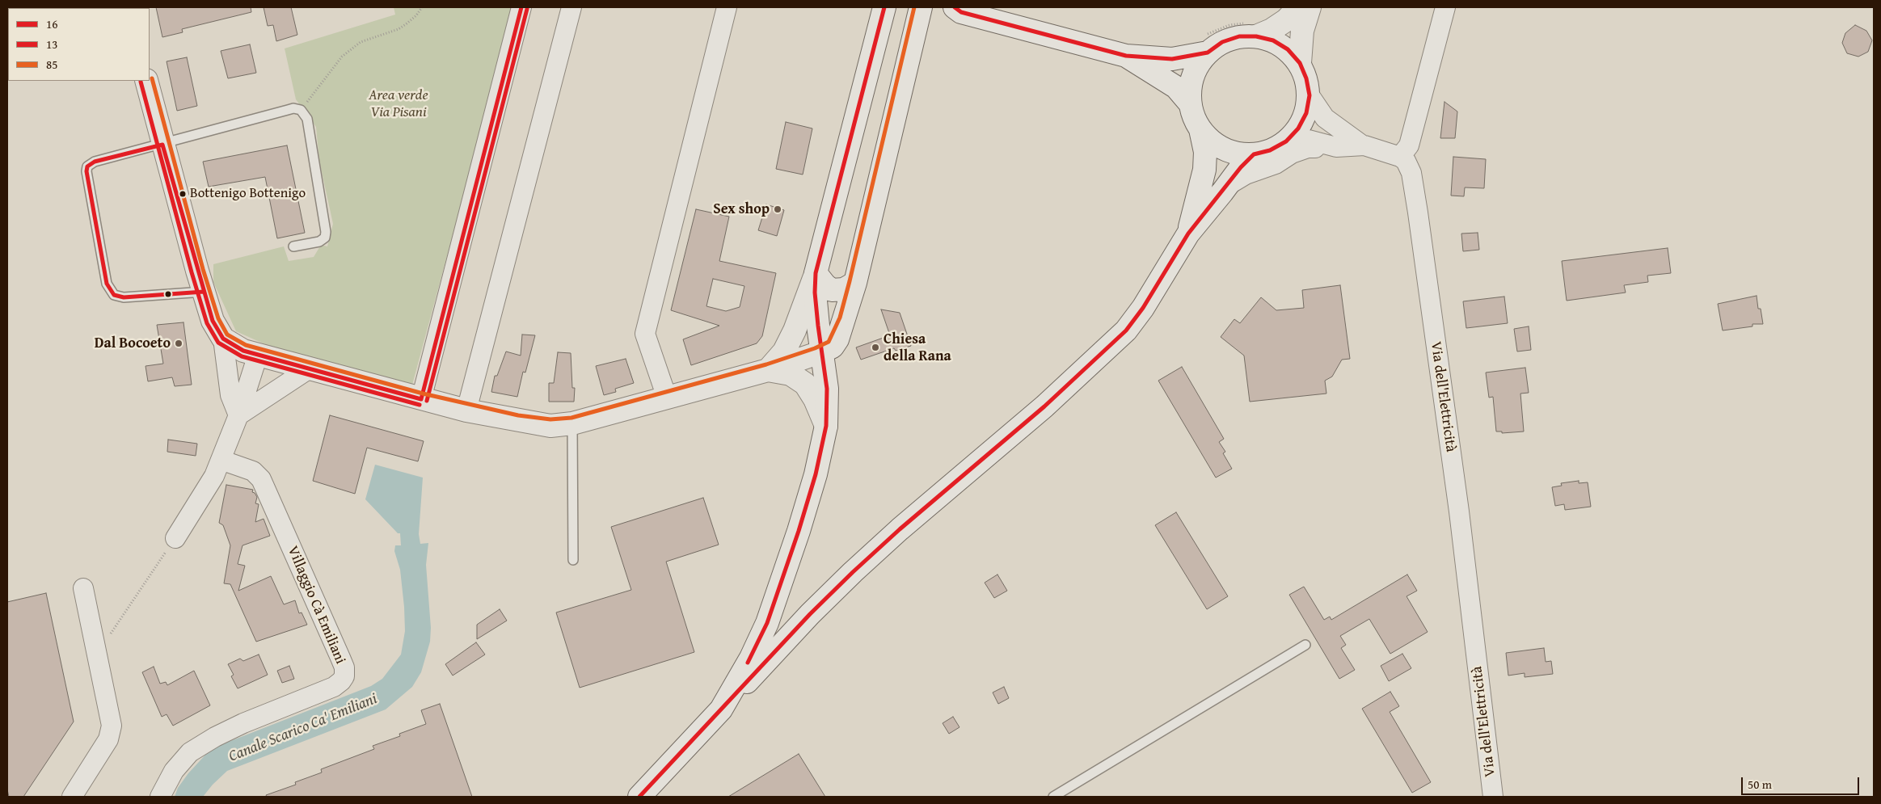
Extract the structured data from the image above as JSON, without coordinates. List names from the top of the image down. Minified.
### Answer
{"streets":{"street":["Via dell'Elettricità","Villaggio Cà Emiliani"]},"water":["Canale Scarico Ca' Emiliani"],"parks":["Area verde Via Pisani"],"places":["Bottenigo Bottenigo","Sex shop","Dal Bocoeto","Chiesa della Rana"],"lines":["transit line 16","transit line 85","transit line 13"],"legend":["16","13","85"],"scale_bar":"50 m"}
